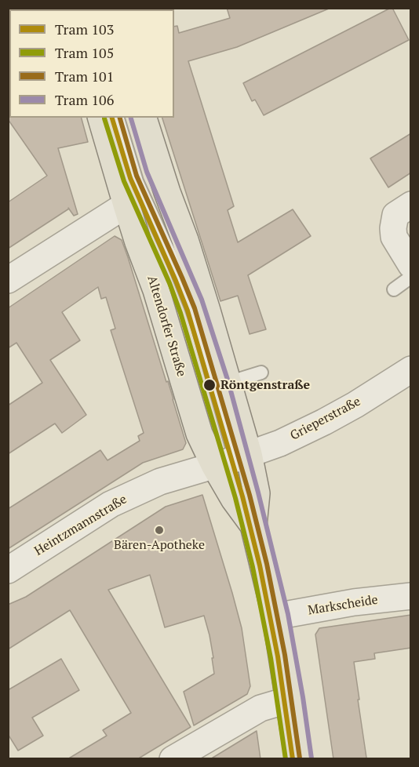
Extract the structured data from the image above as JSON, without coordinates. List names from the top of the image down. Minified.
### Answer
{"streets":{"main road":["Altendorfer Straße"],"street":["Grieperstraße","Heintzmannstraße","Markscheide"]},"crossings":[["Altendorfer Straße","Grieperstraße"],["Altendorfer Straße","Heintzmannstraße"],["Altendorfer Straße","Markscheide"],["Grieperstraße","Heintzmannstraße"]],"places":["Röntgenstraße","Bären-Apotheke"],"lines":["tram line 103","tram line 101","tram line 106","tram line 105"],"legend":["Tram 103","Tram 105","Tram 101","Tram 106"]}
